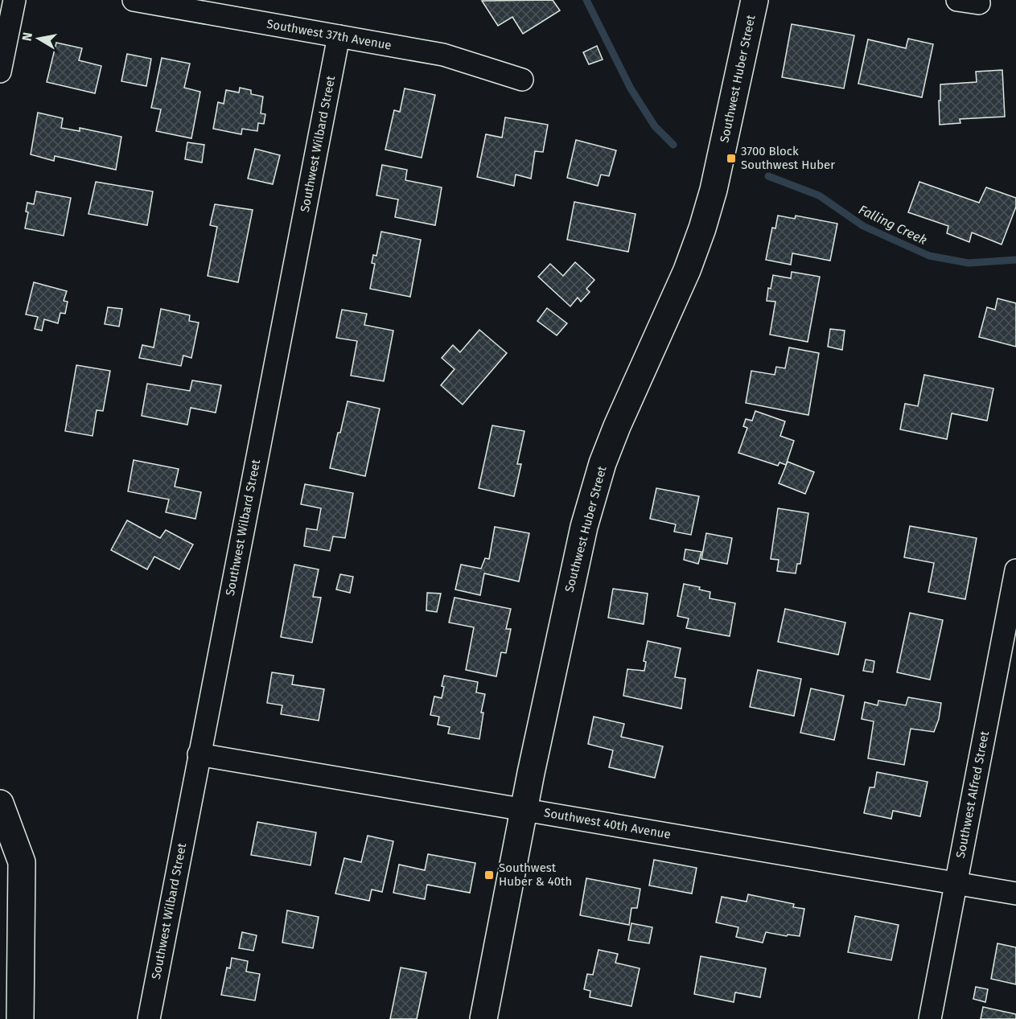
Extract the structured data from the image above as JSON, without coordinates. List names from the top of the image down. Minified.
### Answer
{"streets":{"main road":["Southwest Huber Street"],"street":["Southwest 37th Avenue","Southwest Wilbard Street","Southwest Alfred Street","Southwest 40th Avenue"]},"crossings":[["Southwest 37th Avenue","Southwest Wilbard Street"],["Southwest Huber Street","Southwest 40th Avenue"],["Southwest Wilbard Street","Southwest 40th Avenue"],["Southwest Alfred Street","Southwest 40th Avenue"]],"water":["Falling Creek"],"places":{"transit":["3700 Block Southwest Huber","Southwest Huber & 40th"]},"north":"left"}
